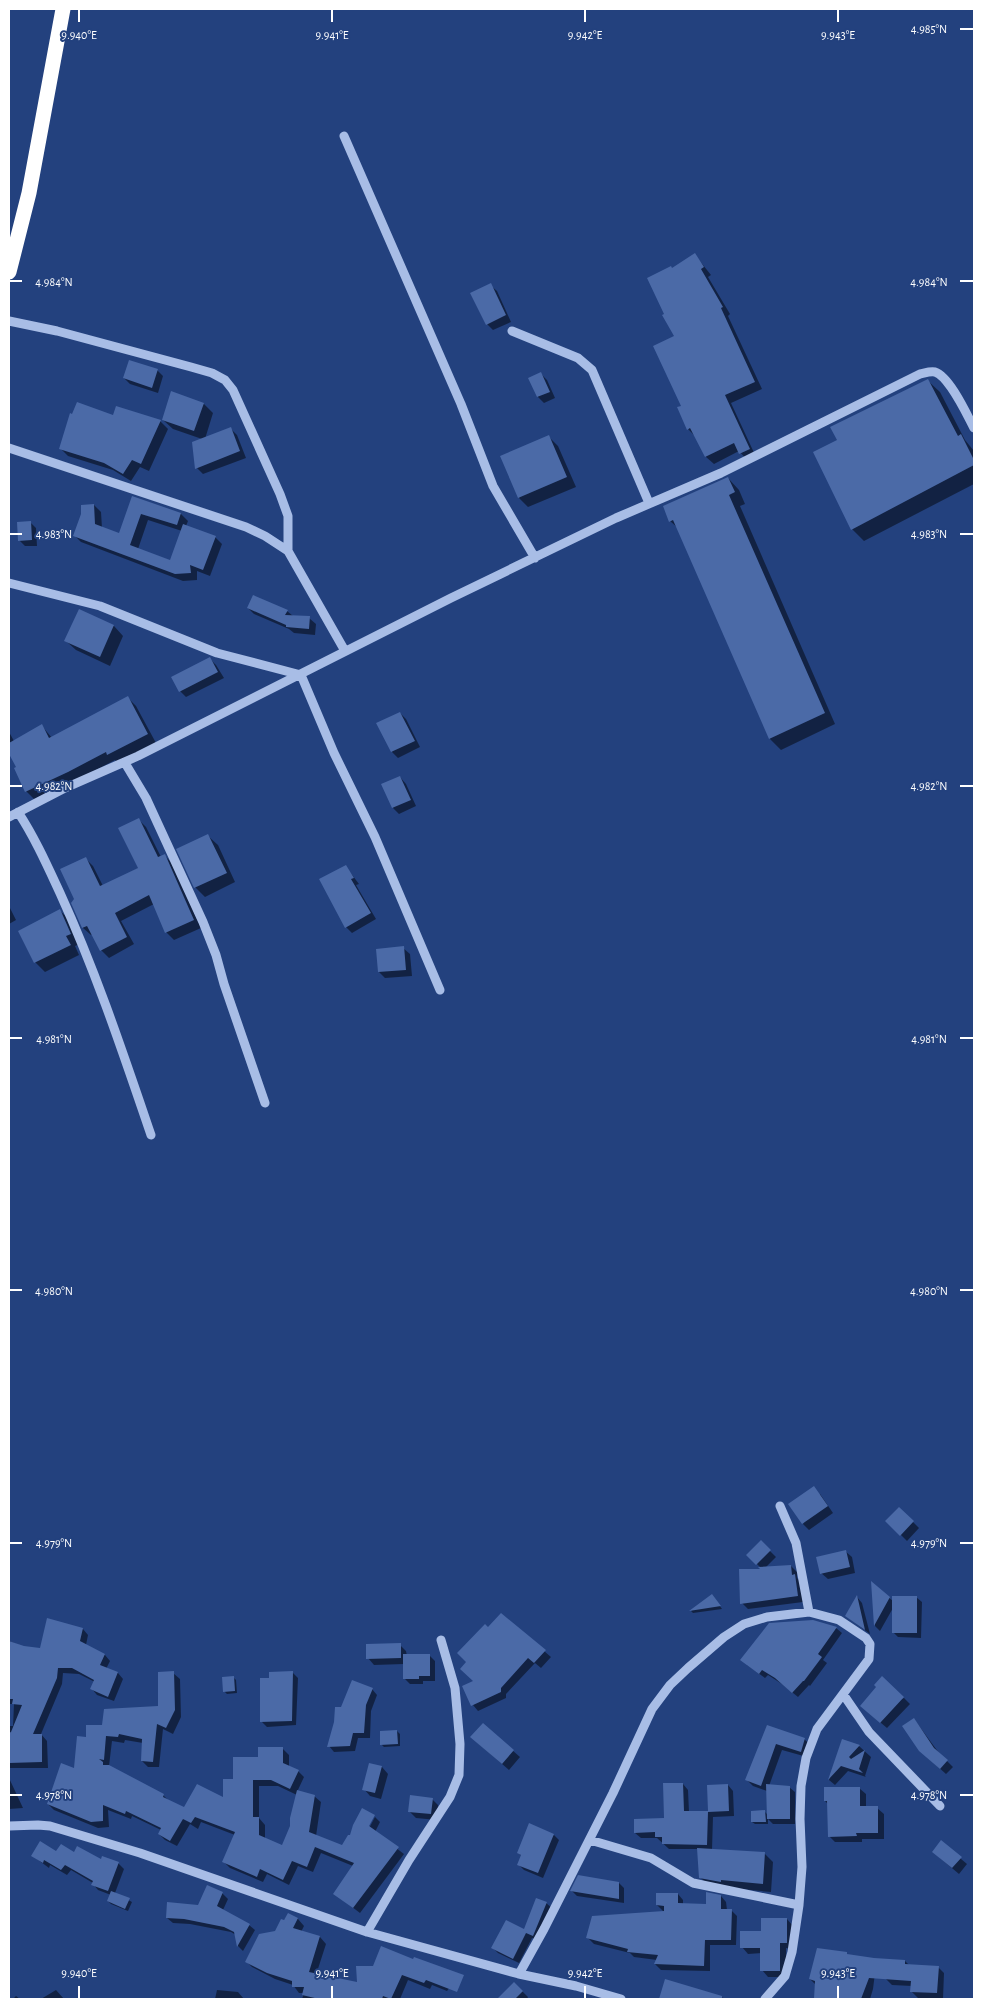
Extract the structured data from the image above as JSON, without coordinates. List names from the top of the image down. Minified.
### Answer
{"coordinates":["4.985°N","9.940°E","9.941°E","9.942°E","9.943°E","4.984°N","4.983°N","4.982°N","4.981°N","4.980°N","4.979°N","4.978°N"]}
